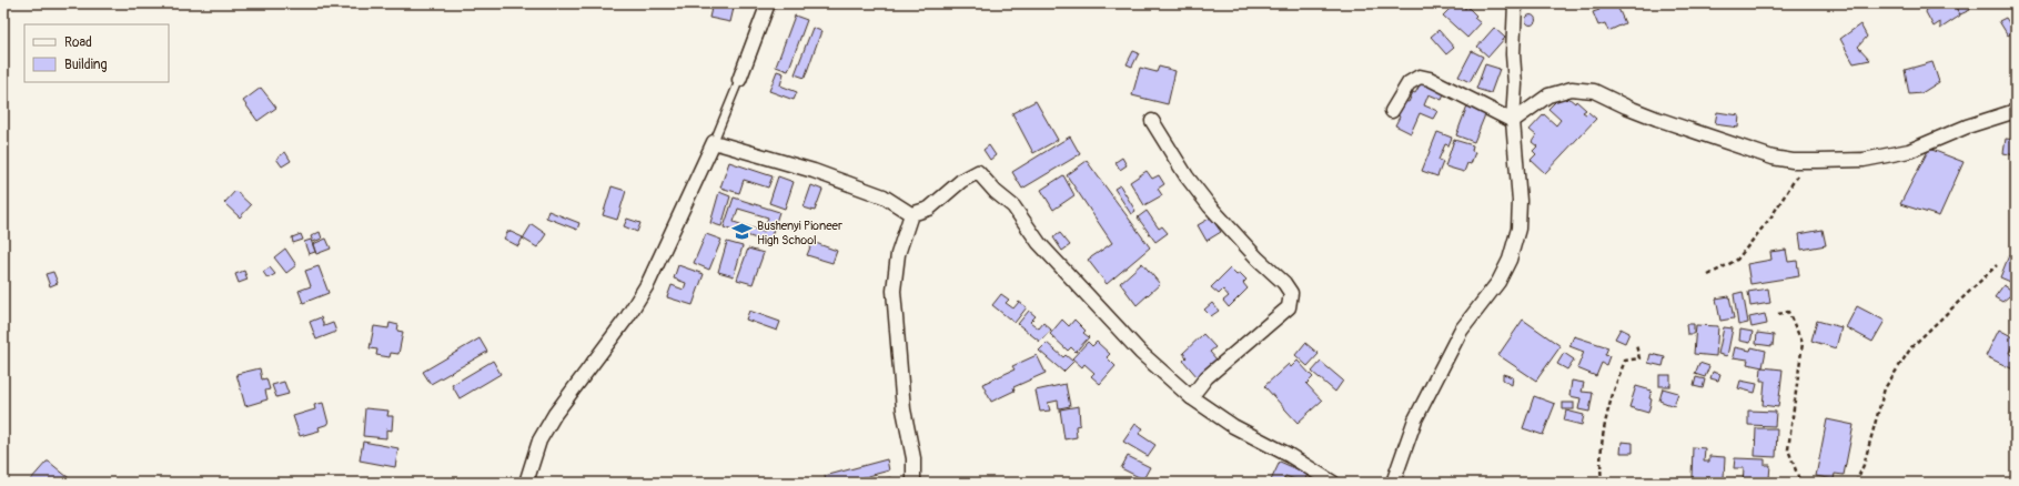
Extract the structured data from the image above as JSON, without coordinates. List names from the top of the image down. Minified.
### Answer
{"places":{"school or university":["Bushenyi Pioneer High School"]},"legend":["Road","Building"]}
